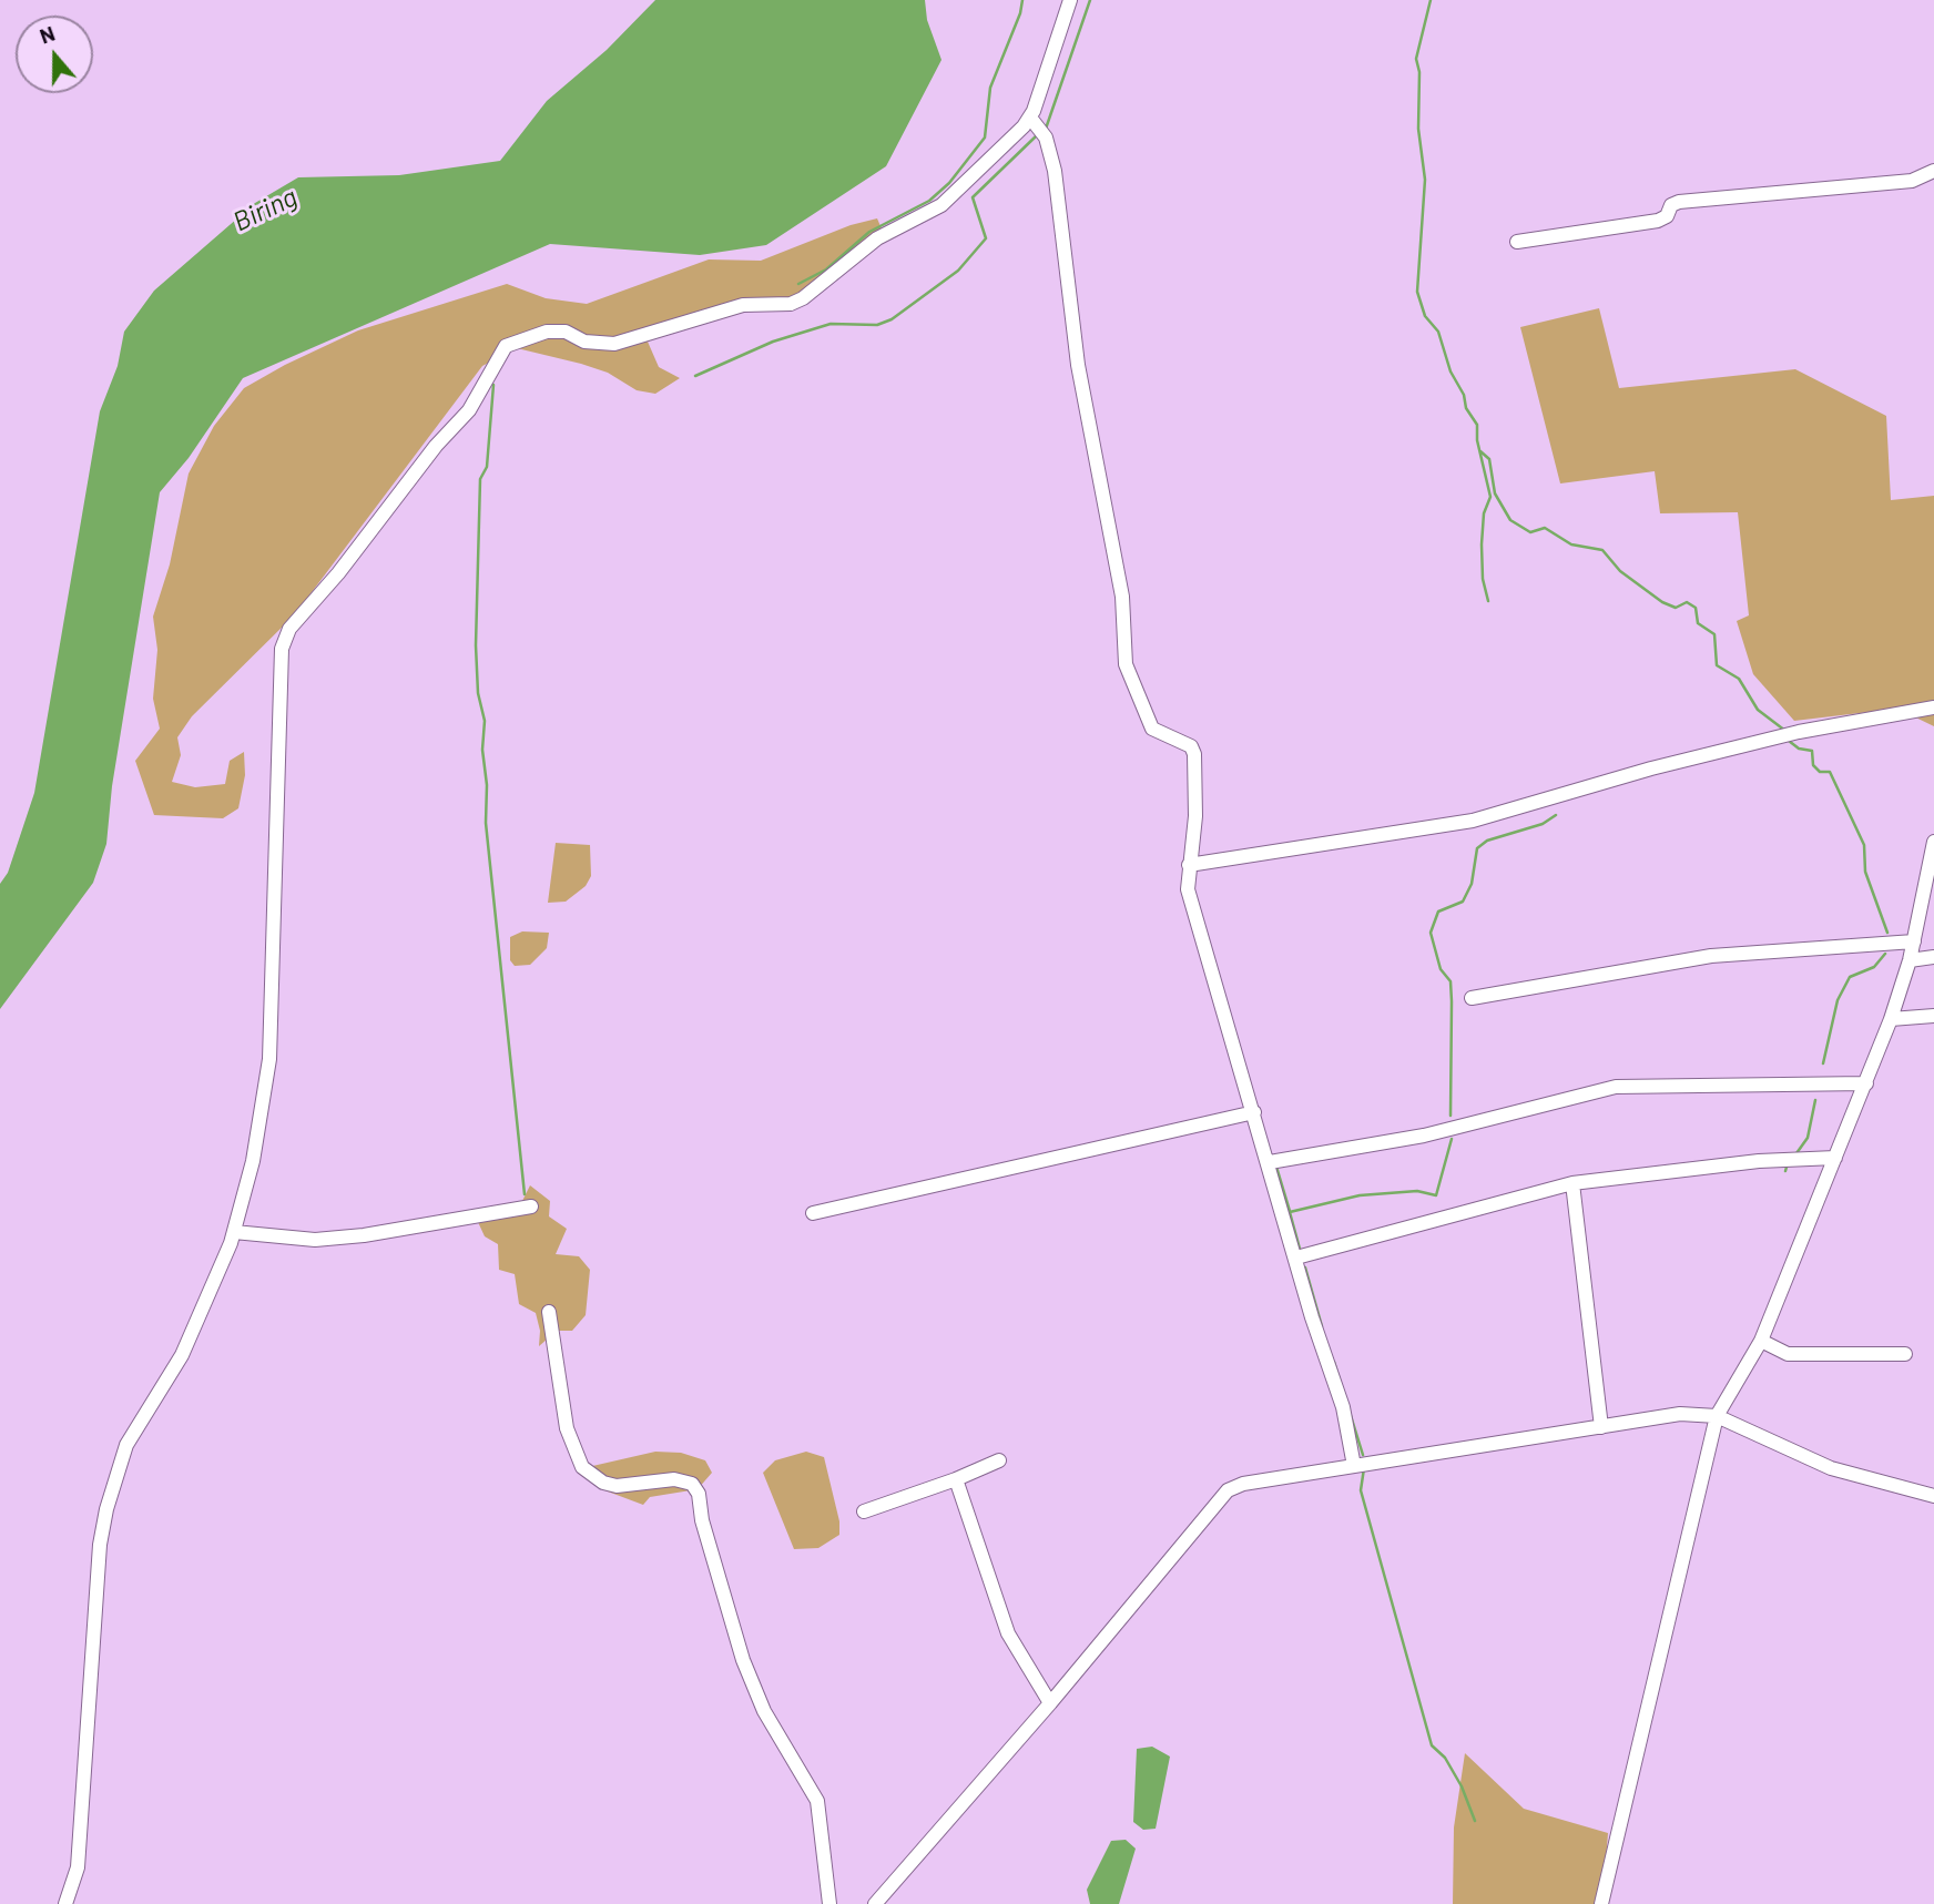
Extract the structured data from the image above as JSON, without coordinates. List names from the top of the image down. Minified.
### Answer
{"water":["Biring"],"north":"top"}
